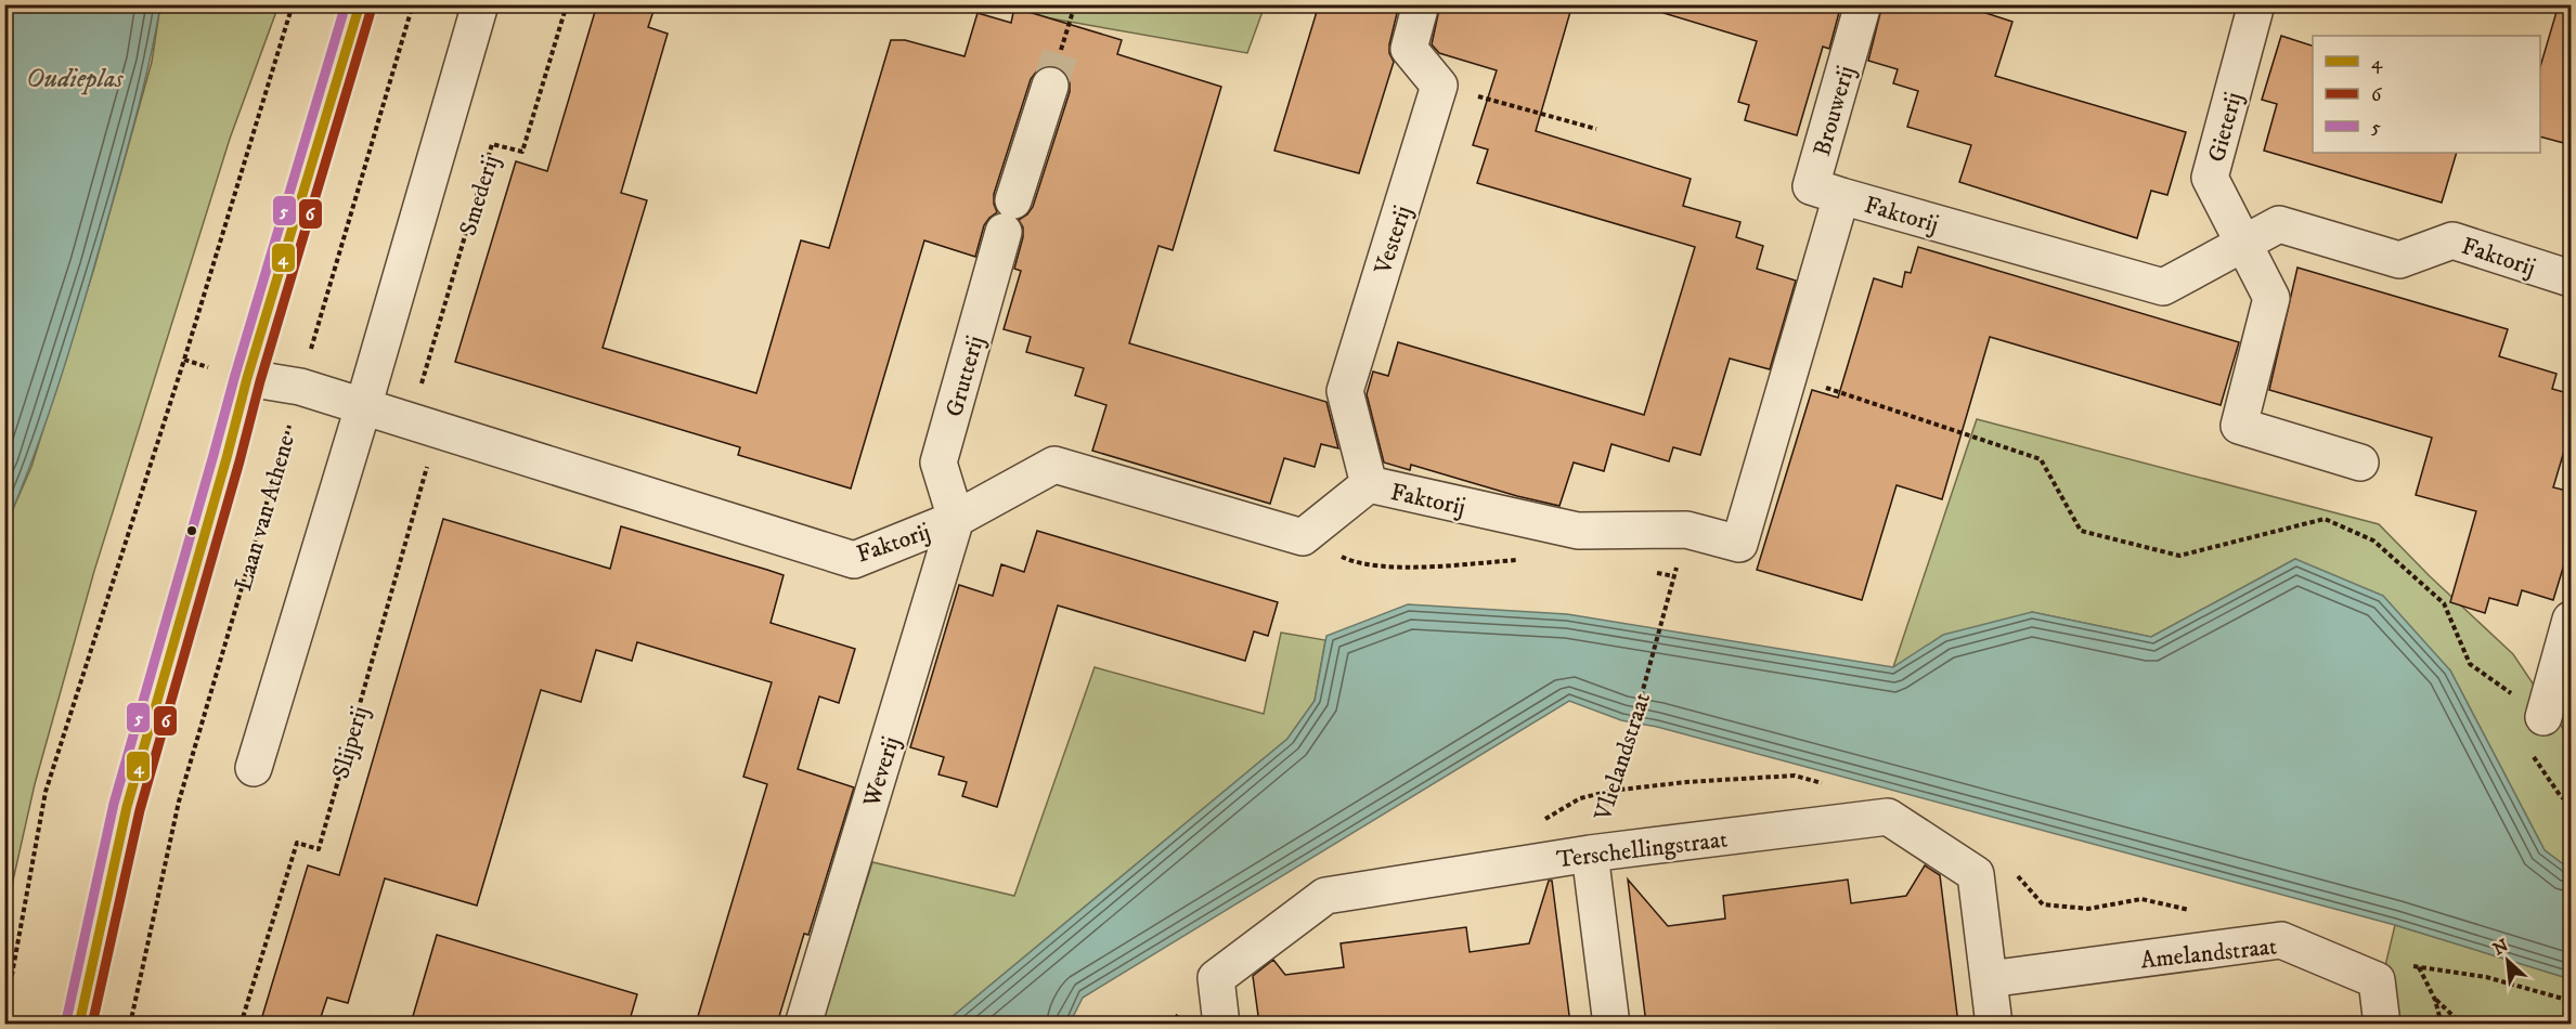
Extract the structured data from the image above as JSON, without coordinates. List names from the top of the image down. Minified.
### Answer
{"streets":{"street":["Brouwerij","Gieterij","Smederij","Faktorij","Vesterij","Grutterij","Laan van Athene","Vlielandstraat","Weverij","Terschellingstraat","Amelandstraat"],"path":["Slijperij"]},"crossings":[["Brouwerij","Faktorij"],["Gieterij","Faktorij"],["Smederij","Faktorij"],["Smederij","Slijperij"],["Faktorij","Vesterij"],["Faktorij","Grutterij"],["Faktorij","Laan van Athene"],["Faktorij","Slijperij"],["Faktorij","Vlielandstraat"],["Faktorij","Weverij"],["Grutterij","Weverij"],["Vlielandstraat","Terschellingstraat"],["Terschellingstraat","Amelandstraat"]],"water":["Oudieplas"],"lines":["transit line 4","transit line 5","transit line 6"],"legend":["4","6","5"],"north":"top left"}
